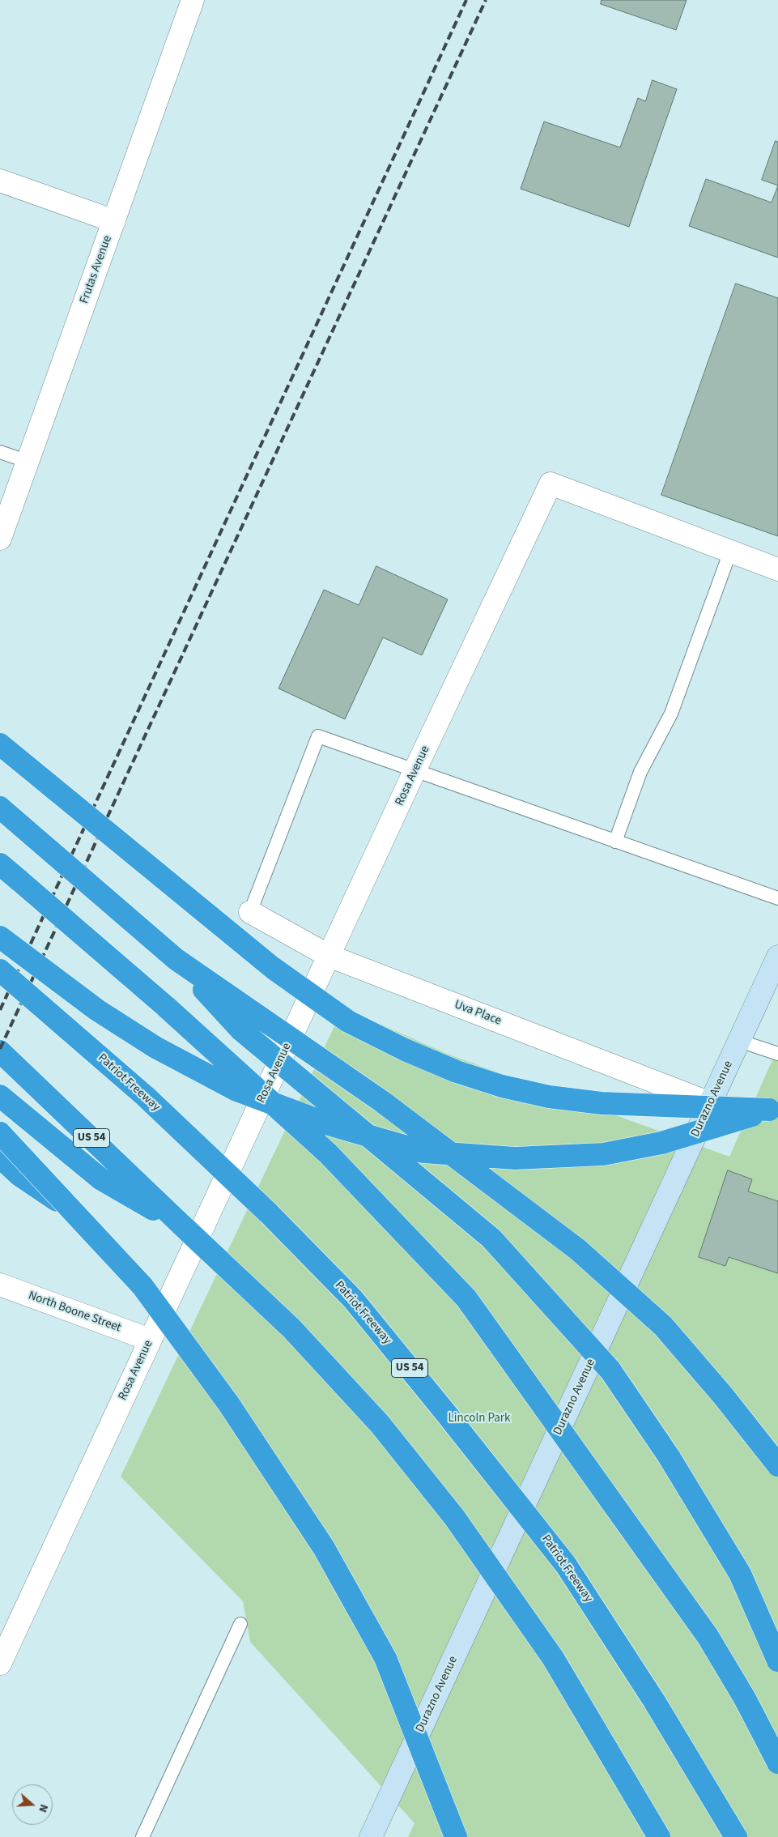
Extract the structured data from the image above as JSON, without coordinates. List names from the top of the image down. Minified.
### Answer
{"streets":{"highway":["Patriot Freeway","US 54"],"street":["Frutas Avenue","Rosa Avenue","Uva Place","Durazno Avenue","North Boone Street"]},"crossings":[["Rosa Avenue","Uva Place"],["Rosa Avenue","North Boone Street"],["Uva Place","Durazno Avenue"]],"parks":["Lincoln Park"],"north":"right"}
